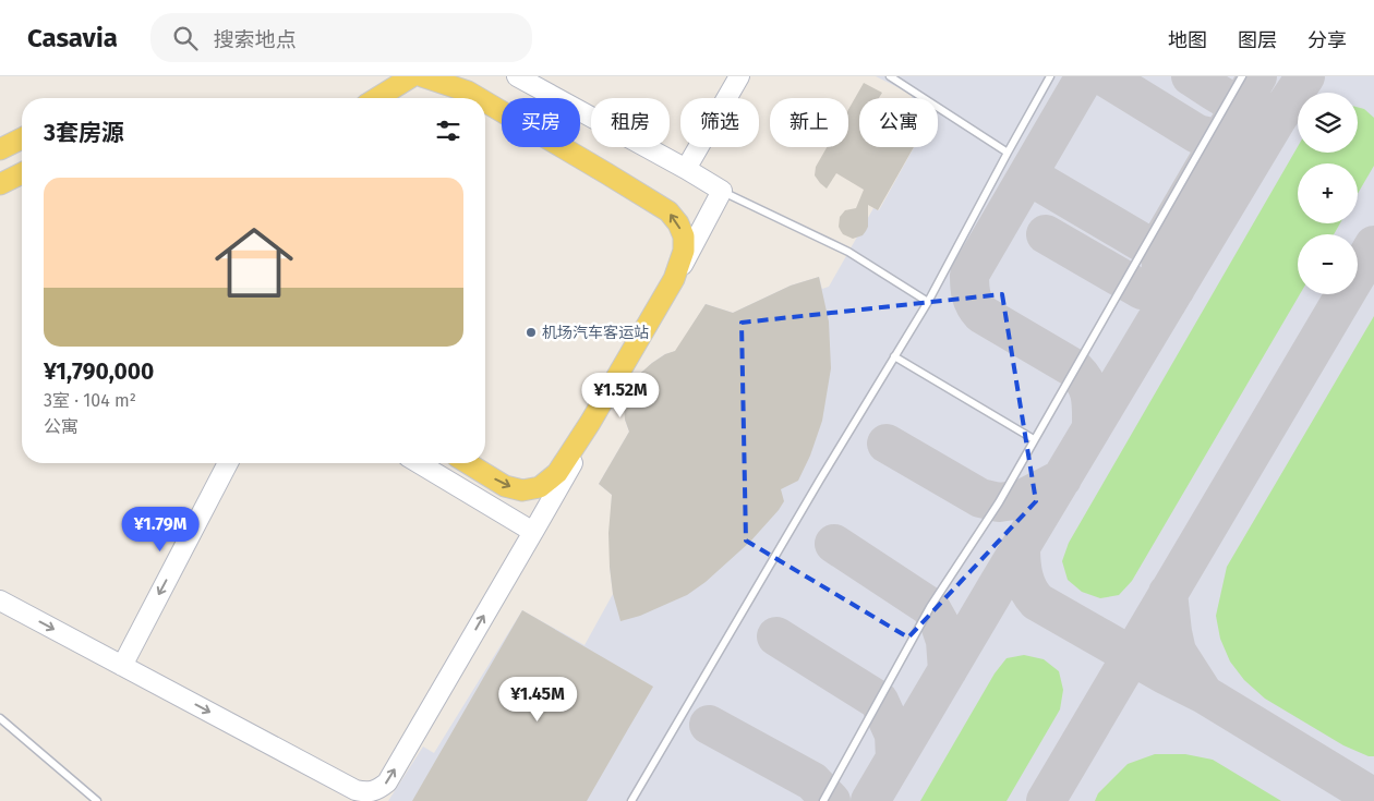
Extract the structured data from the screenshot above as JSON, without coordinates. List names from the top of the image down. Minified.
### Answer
{"places":["机场汽车客运站"],"page":{"header":"Casavia","search":"搜索地点","nav":["地图","图层","分享"],"map_buttons":["+","−"],"chip":["买房","租房","筛选","新上","公寓"],"heading":"3套房源","list":[{"name":"¥1,790,000","note":"3室 · 104 m² · 公寓"}],"price":["¥1.52M","¥1.79M","¥1.45M"]}}
